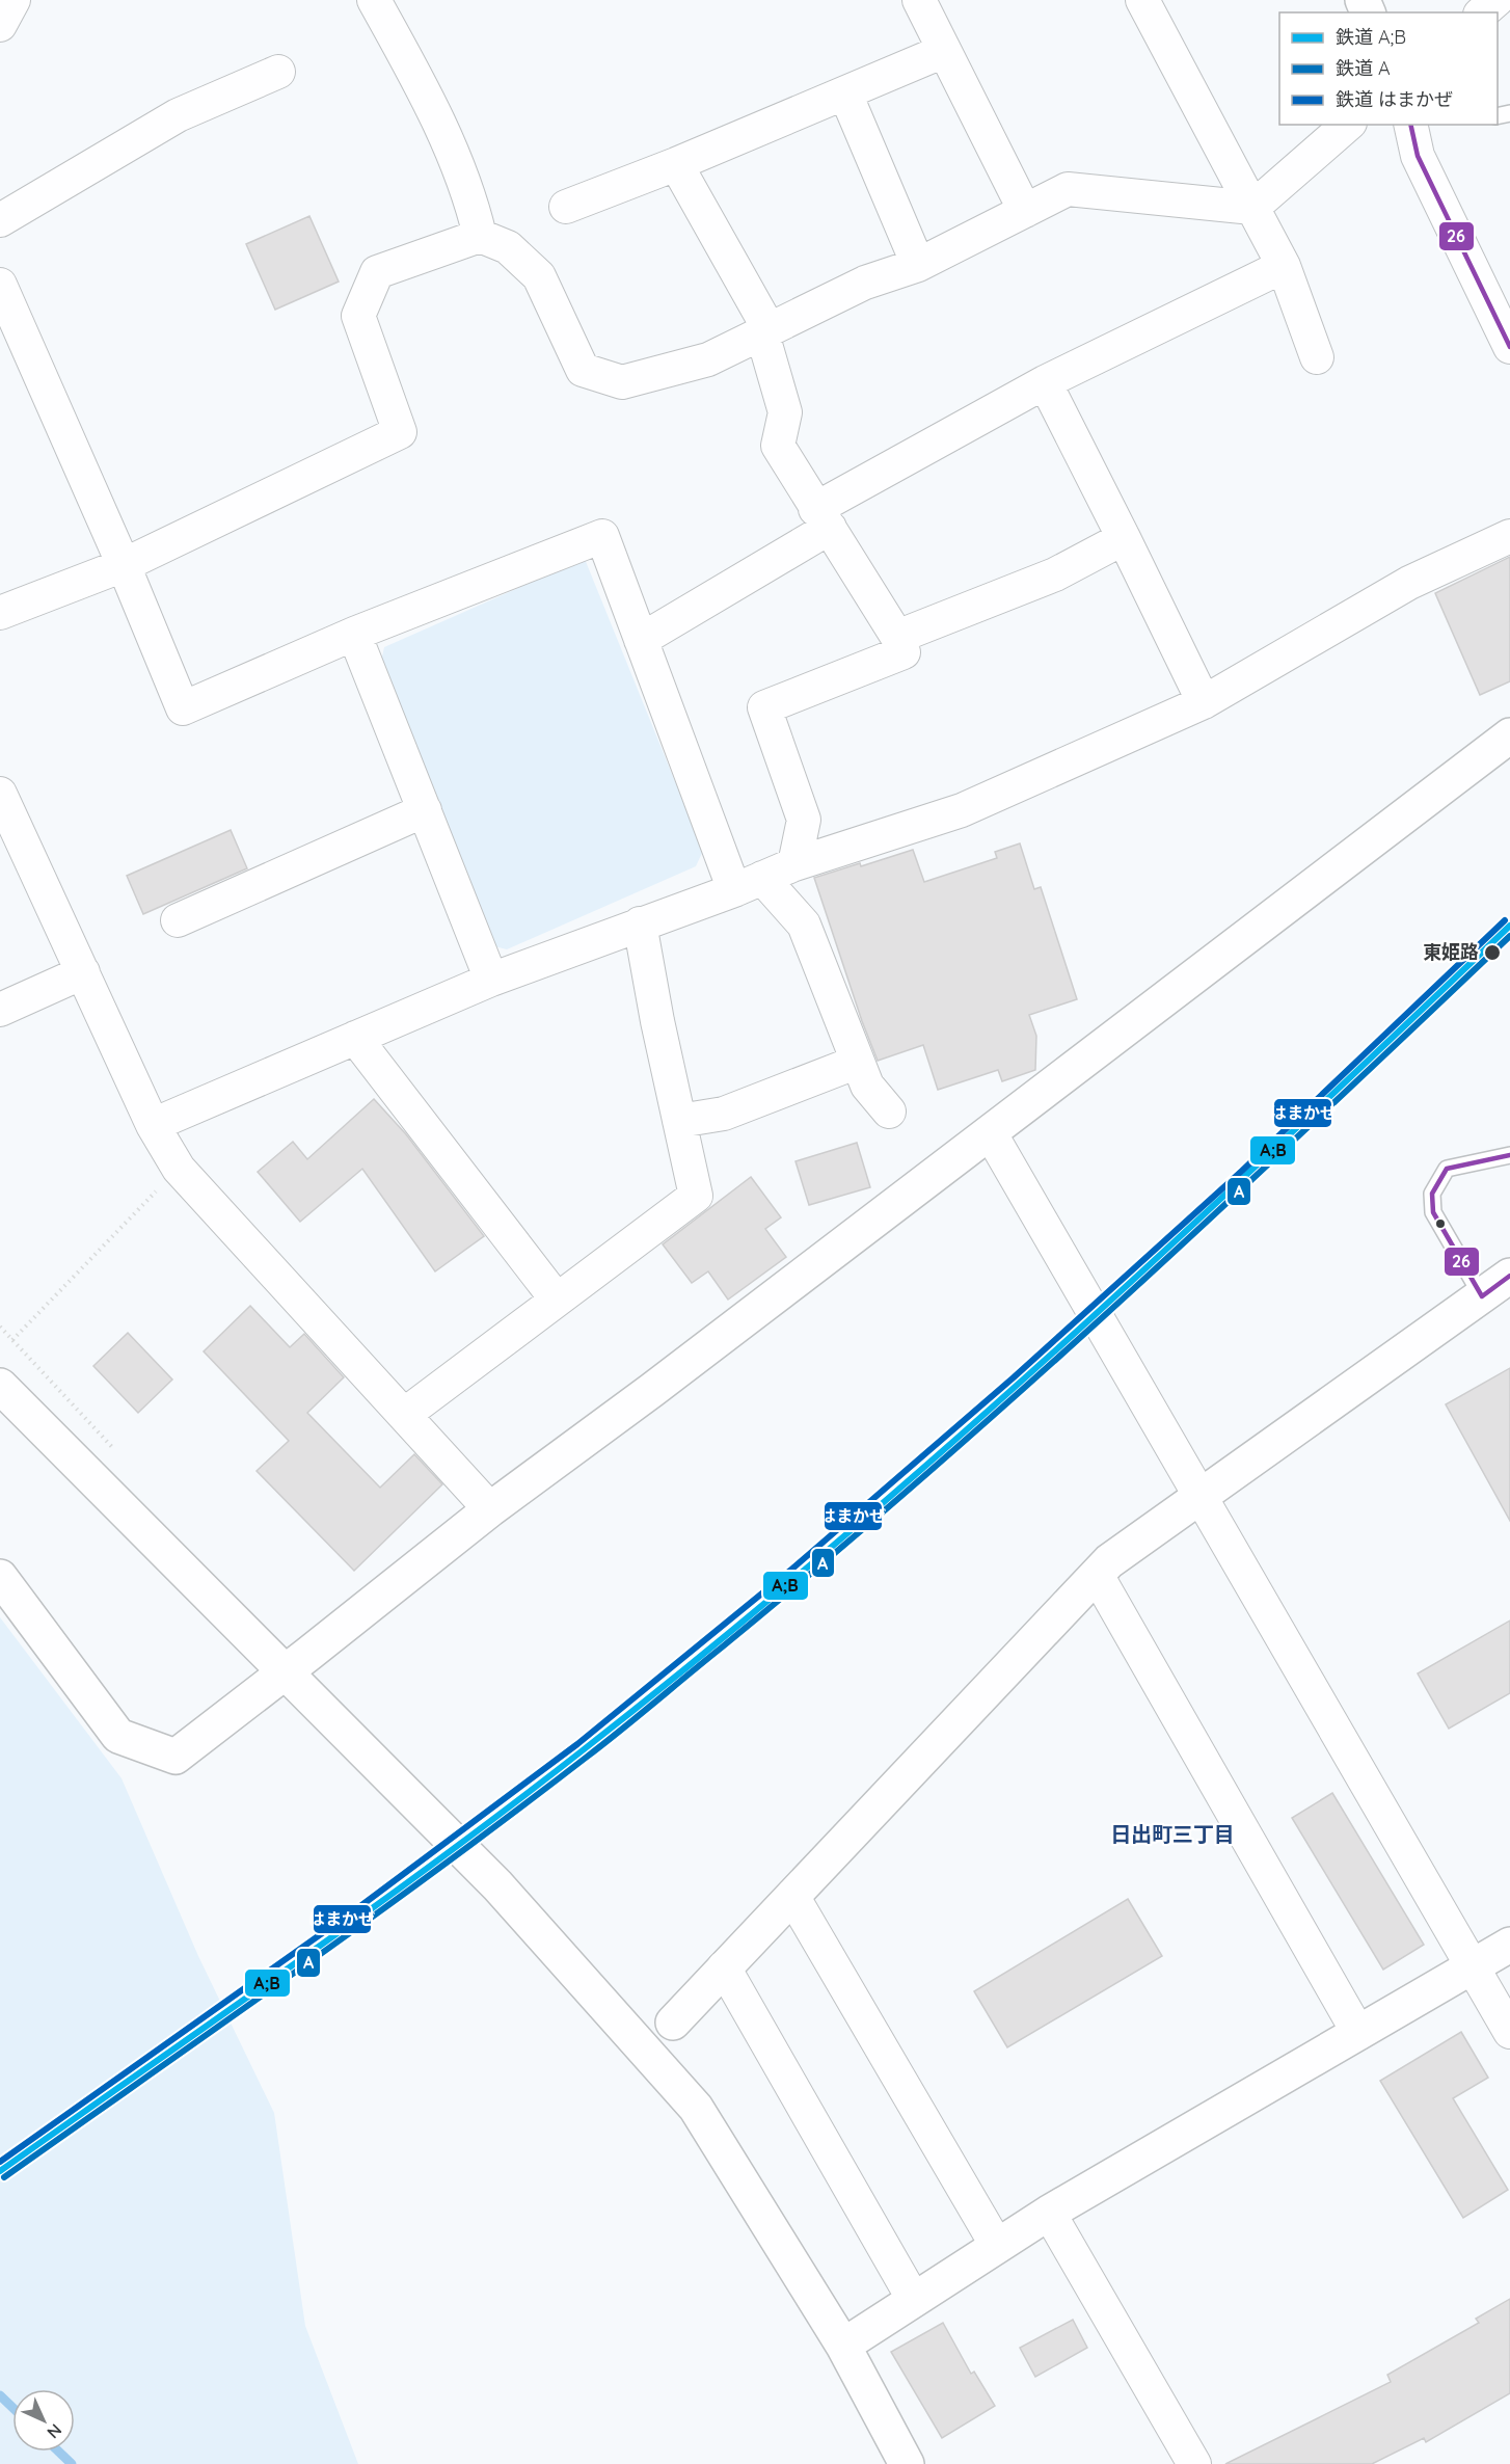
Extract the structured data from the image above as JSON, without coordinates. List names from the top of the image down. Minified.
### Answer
{"districts":["日出町三丁目"],"places":["東姫路"],"lines":["transit line 26","rail line はまかぜ","rail line A;B","rail line A"],"legend":["鉄道 A;B","鉄道 A","鉄道 はまかぜ"],"north":"bottom right"}
